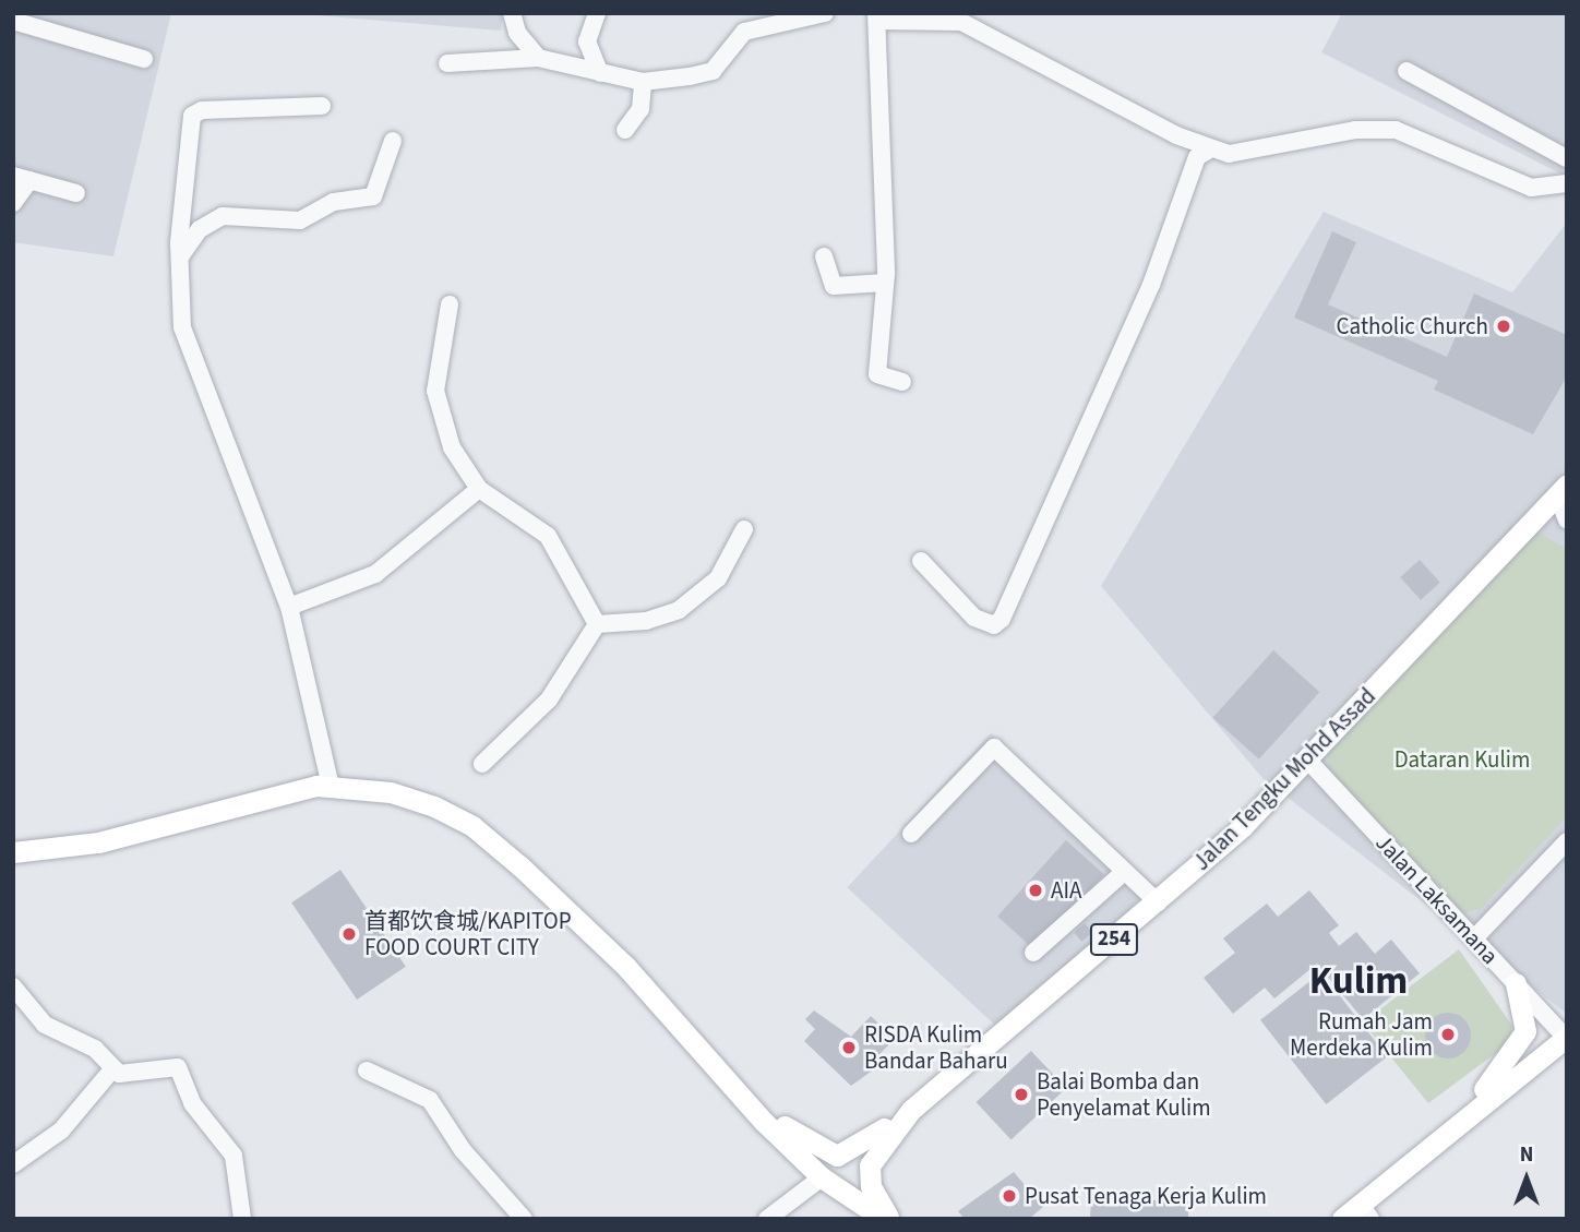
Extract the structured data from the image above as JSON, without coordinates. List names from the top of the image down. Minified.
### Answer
{"streets":{"main road":["Jalan Tengku Mohd Assad","254"],"street":["Jalan Laksamana"]},"crossings":[["Jalan Tengku Mohd Assad","Jalan Laksamana"]],"districts":["Kulim"],"parks":["Dataran Kulim"],"places":["Catholic Church","AIA","首都饮食城/KAPITOP FOOD COURT CITY","Rumah Jam Merdeka Kulim","RISDA Kulim Bandar Baharu","Balai Bomba dan Penyelamat Kulim","Pusat Tenaga Kerja Kulim"],"north":"top"}
